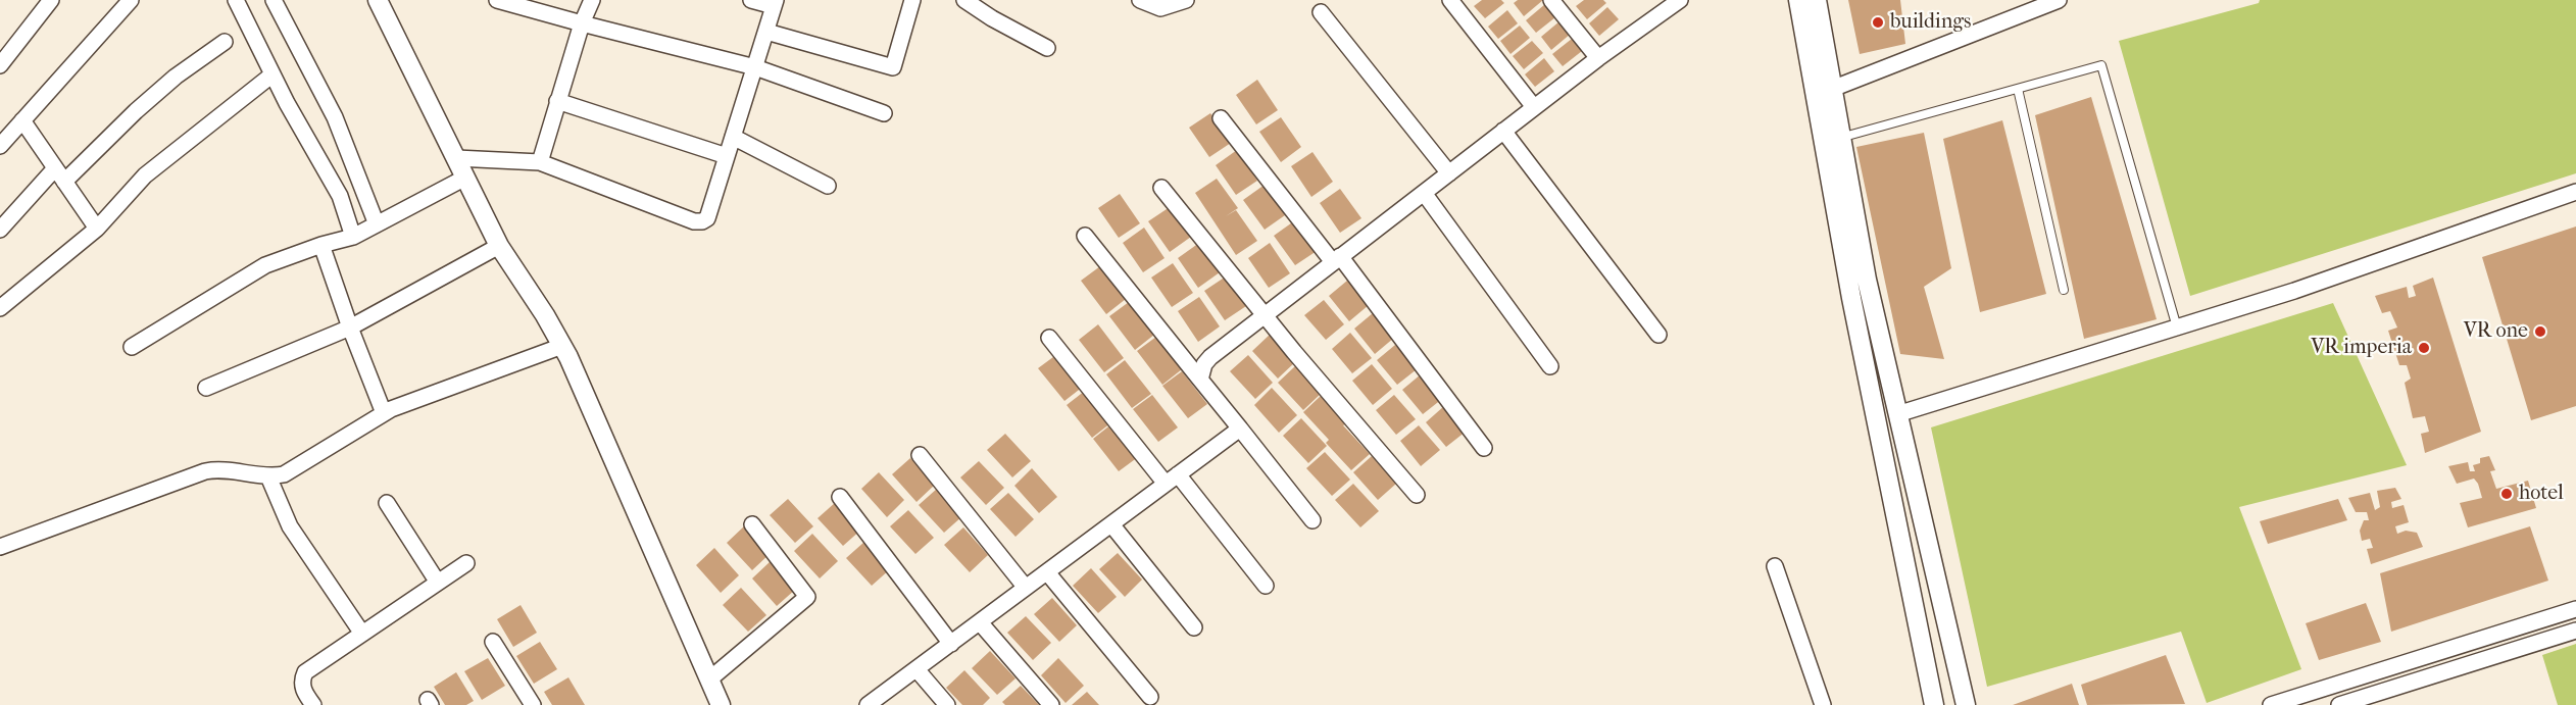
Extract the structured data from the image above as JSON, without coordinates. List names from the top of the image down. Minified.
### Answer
{"places":["buildings","VR one","VR imperia","hotel"]}
